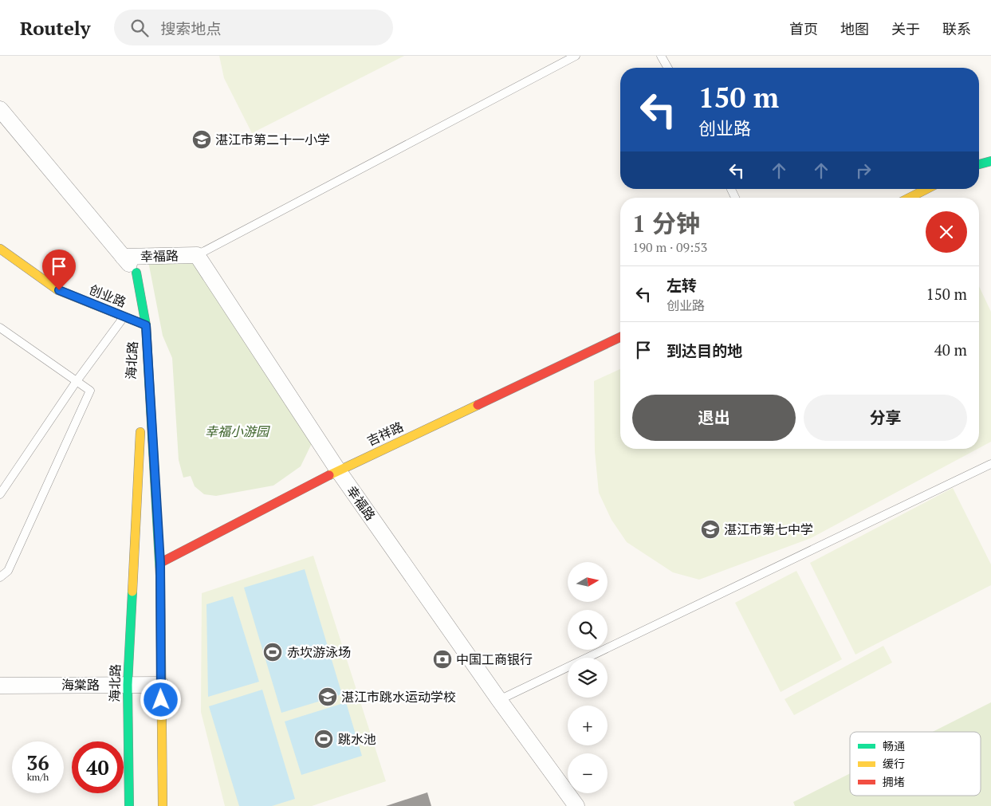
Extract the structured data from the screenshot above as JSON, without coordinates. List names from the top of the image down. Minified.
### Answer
{"streets":{"street":["幸福路","创业路","海北路","吉祥路","海棠路"]},"crossings":[["幸福路","吉祥路"],["创业路","海北路"],["海北路","吉祥路"],["海北路","海棠路"]],"parks":["幸福小游园"],"places":{"school or university":["湛江市第二十一小学","湛江市第七中学","湛江市跳水运动学校"],"sports":["赤坎游泳场","跳水池"],"bank":["中国工商银行"]},"legend":["畅通","缓行","拥堵"],"north":"right","page":{"header":"Routely","search":"搜索地点","nav":["首页","地图","关于","联系"],"turn":["150 m","创业路"],"heading":["1 分钟","190 m · 09:53"],"list":[{"name":"左转","note":"创业路","value":"150 m"},{"name":"到达目的地","value":"40 m"}],"buttons":["退出","分享"],"map_buttons":["+","−"],"speed":"36 km/h","limit":"40"}}
